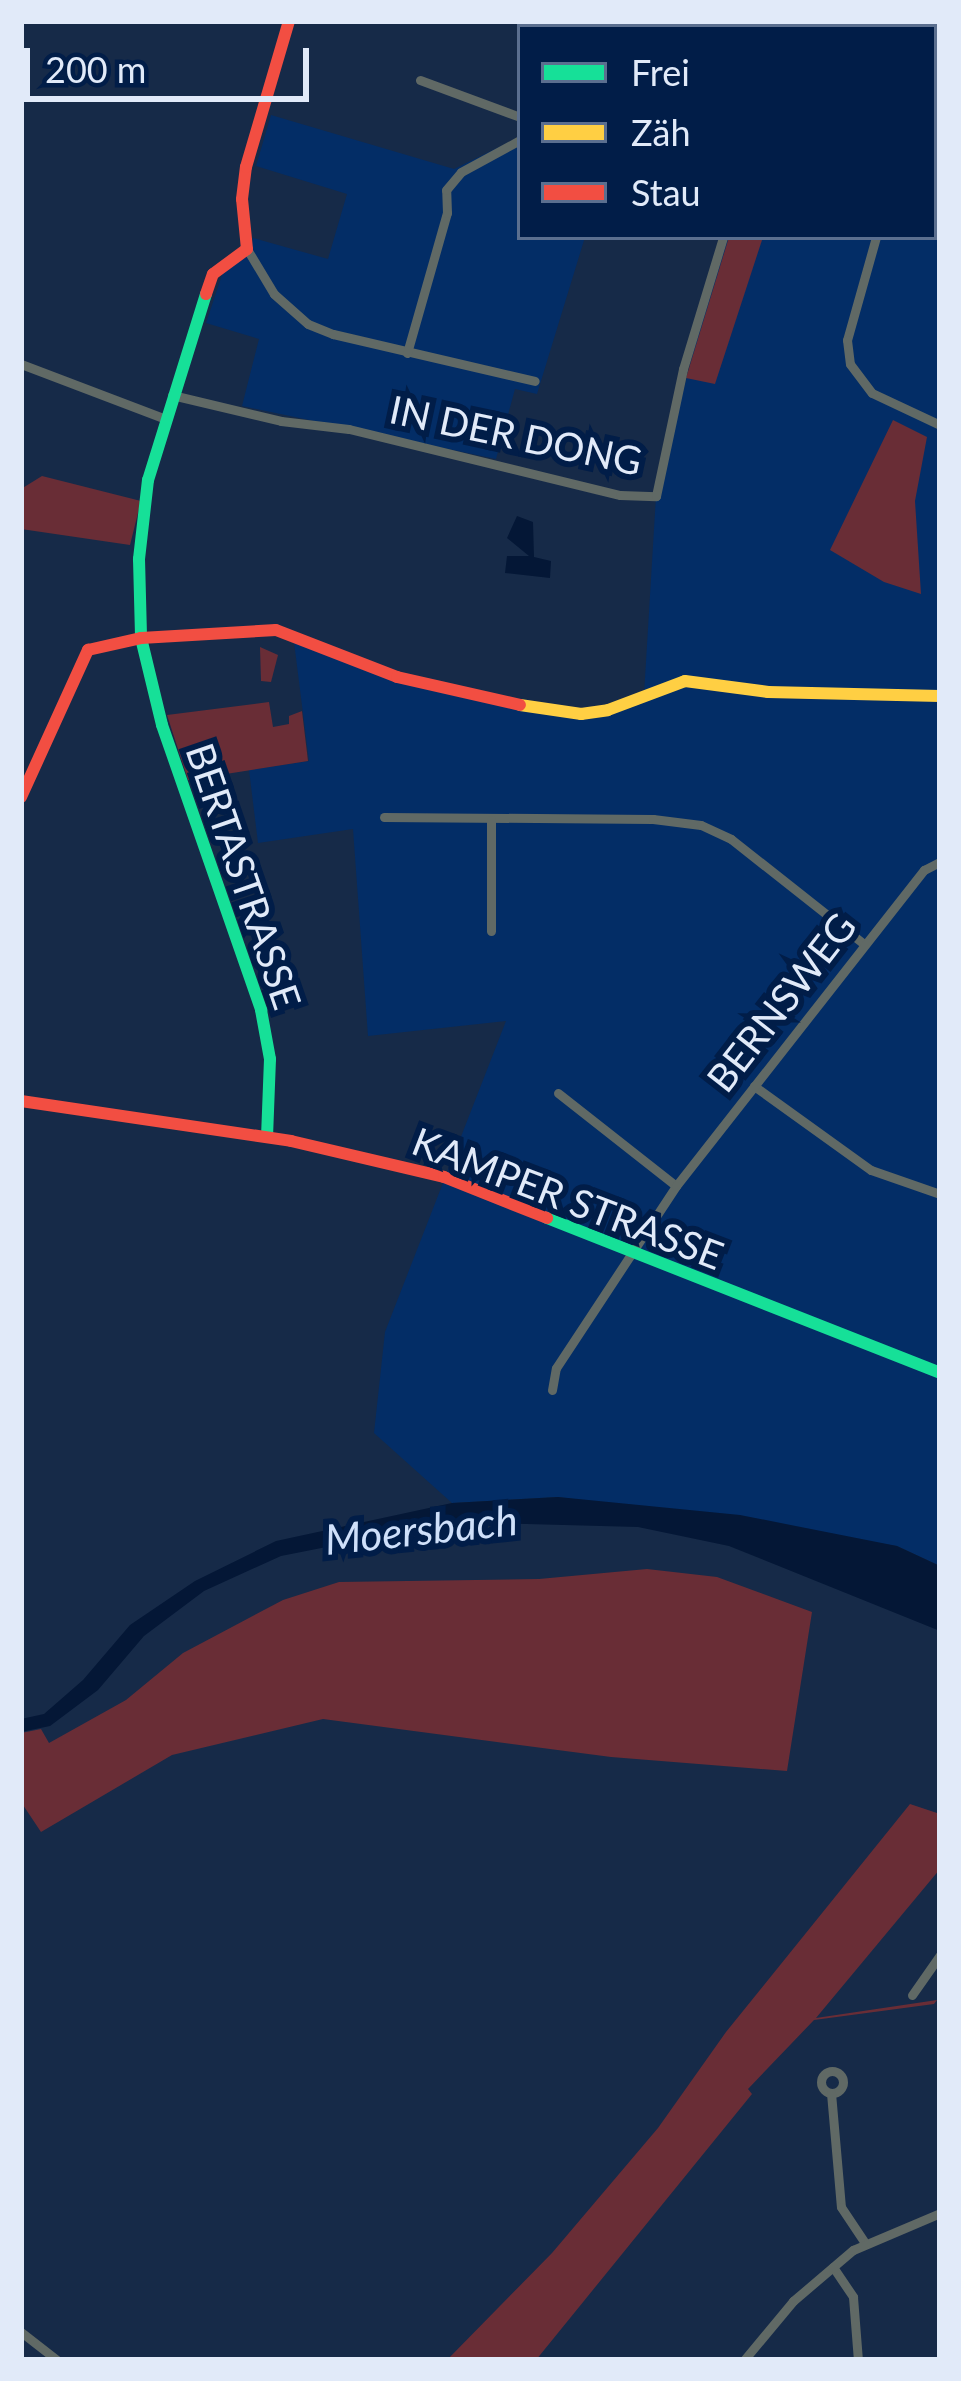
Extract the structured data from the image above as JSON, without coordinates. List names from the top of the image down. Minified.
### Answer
{"streets":{"street":["IN DER DONG","BERTASTRASSE","BERNSWEG","KAMPER STRASSE"]},"crossings":[["IN DER DONG","BERTASTRASSE"],["BERTASTRASSE","KAMPER STRASSE"],["BERNSWEG","KAMPER STRASSE"]],"water":["Moersbach"],"legend":["Frei","Zäh","Stau"],"scale_bar":"200 m"}
